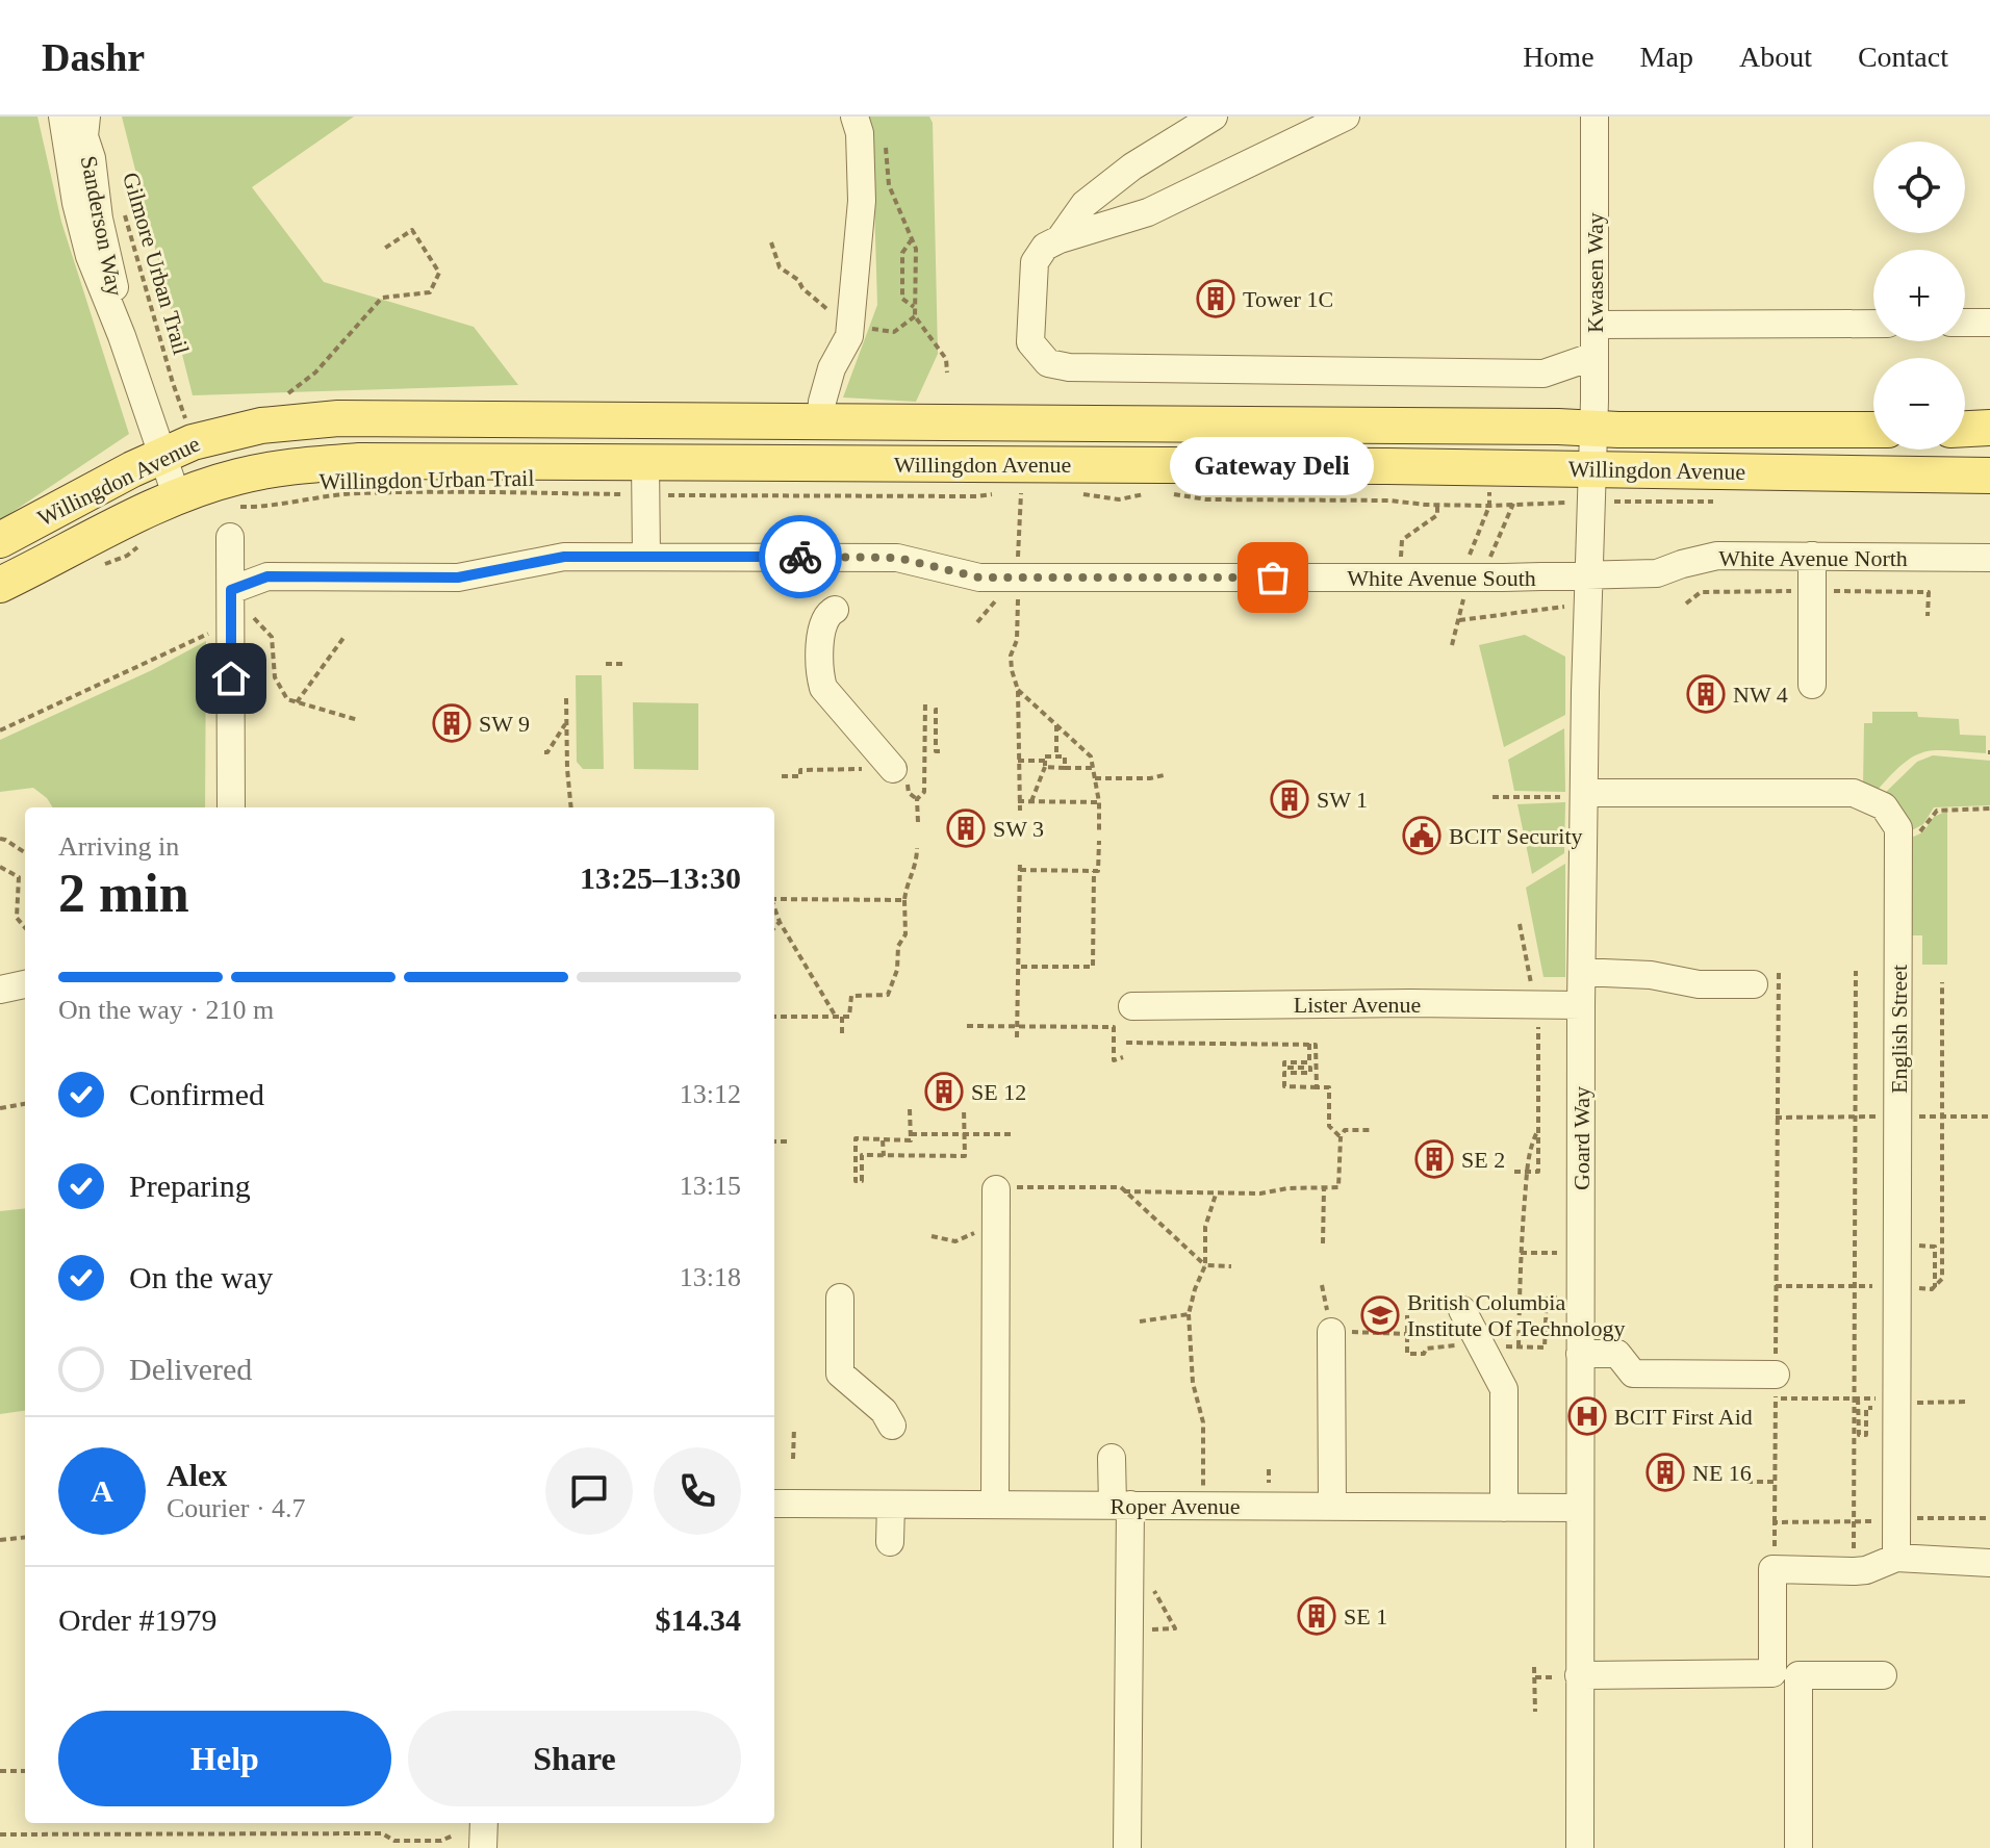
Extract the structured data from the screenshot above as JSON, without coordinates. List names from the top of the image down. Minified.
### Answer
{"streets":{"main road":["Willingdon Avenue"],"street":["Sanderson Way","Kwasen Way","White Avenue North","White Avenue South","Lister Avenue","English Street","Goard Way","Roper Avenue"],"path":["Gilmore Urban Trail","Willingdon Urban Trail"]},"crossings":[["Sanderson Way","Willingdon Avenue"],["Kwasen Way","Willingdon Avenue"],["Kwasen Way","Goard Way"],["Willingdon Avenue","Willingdon Urban Trail"],["Willingdon Avenue","Goard Way"],["White Avenue North","White Avenue South"],["White Avenue North","Goard Way"],["White Avenue South","Goard Way"],["Lister Avenue","Goard Way"],["Goard Way","Roper Avenue"]],"places":{"building":["Tower 1C","NW 4","SW 9","SW 1","SW 3","SE 12","SE 2","NE 16","SE 1"],"other":["Gateway Deli"],"public building":["BCIT Security"],"school or university":["British Columbia Institute Of Technology"],"hospital":["BCIT First Aid"]},"page":{"header":"Dashr","nav":["Home","Map","About","Contact"],"map_buttons":["+","−"],"bubble":"Gateway Deli","heading":["2 min","Arriving in","13:25–13:30"],"panel":["Alex","Courier · 4.7","Order #1979","$14.34"],"bar":"On the way · 210 m","list":[["Confirmed","13:12"],["Preparing","13:15"],["On the way","13:18"],"Delivered"],"round":"A","buttons":["Help","Share"]}}
